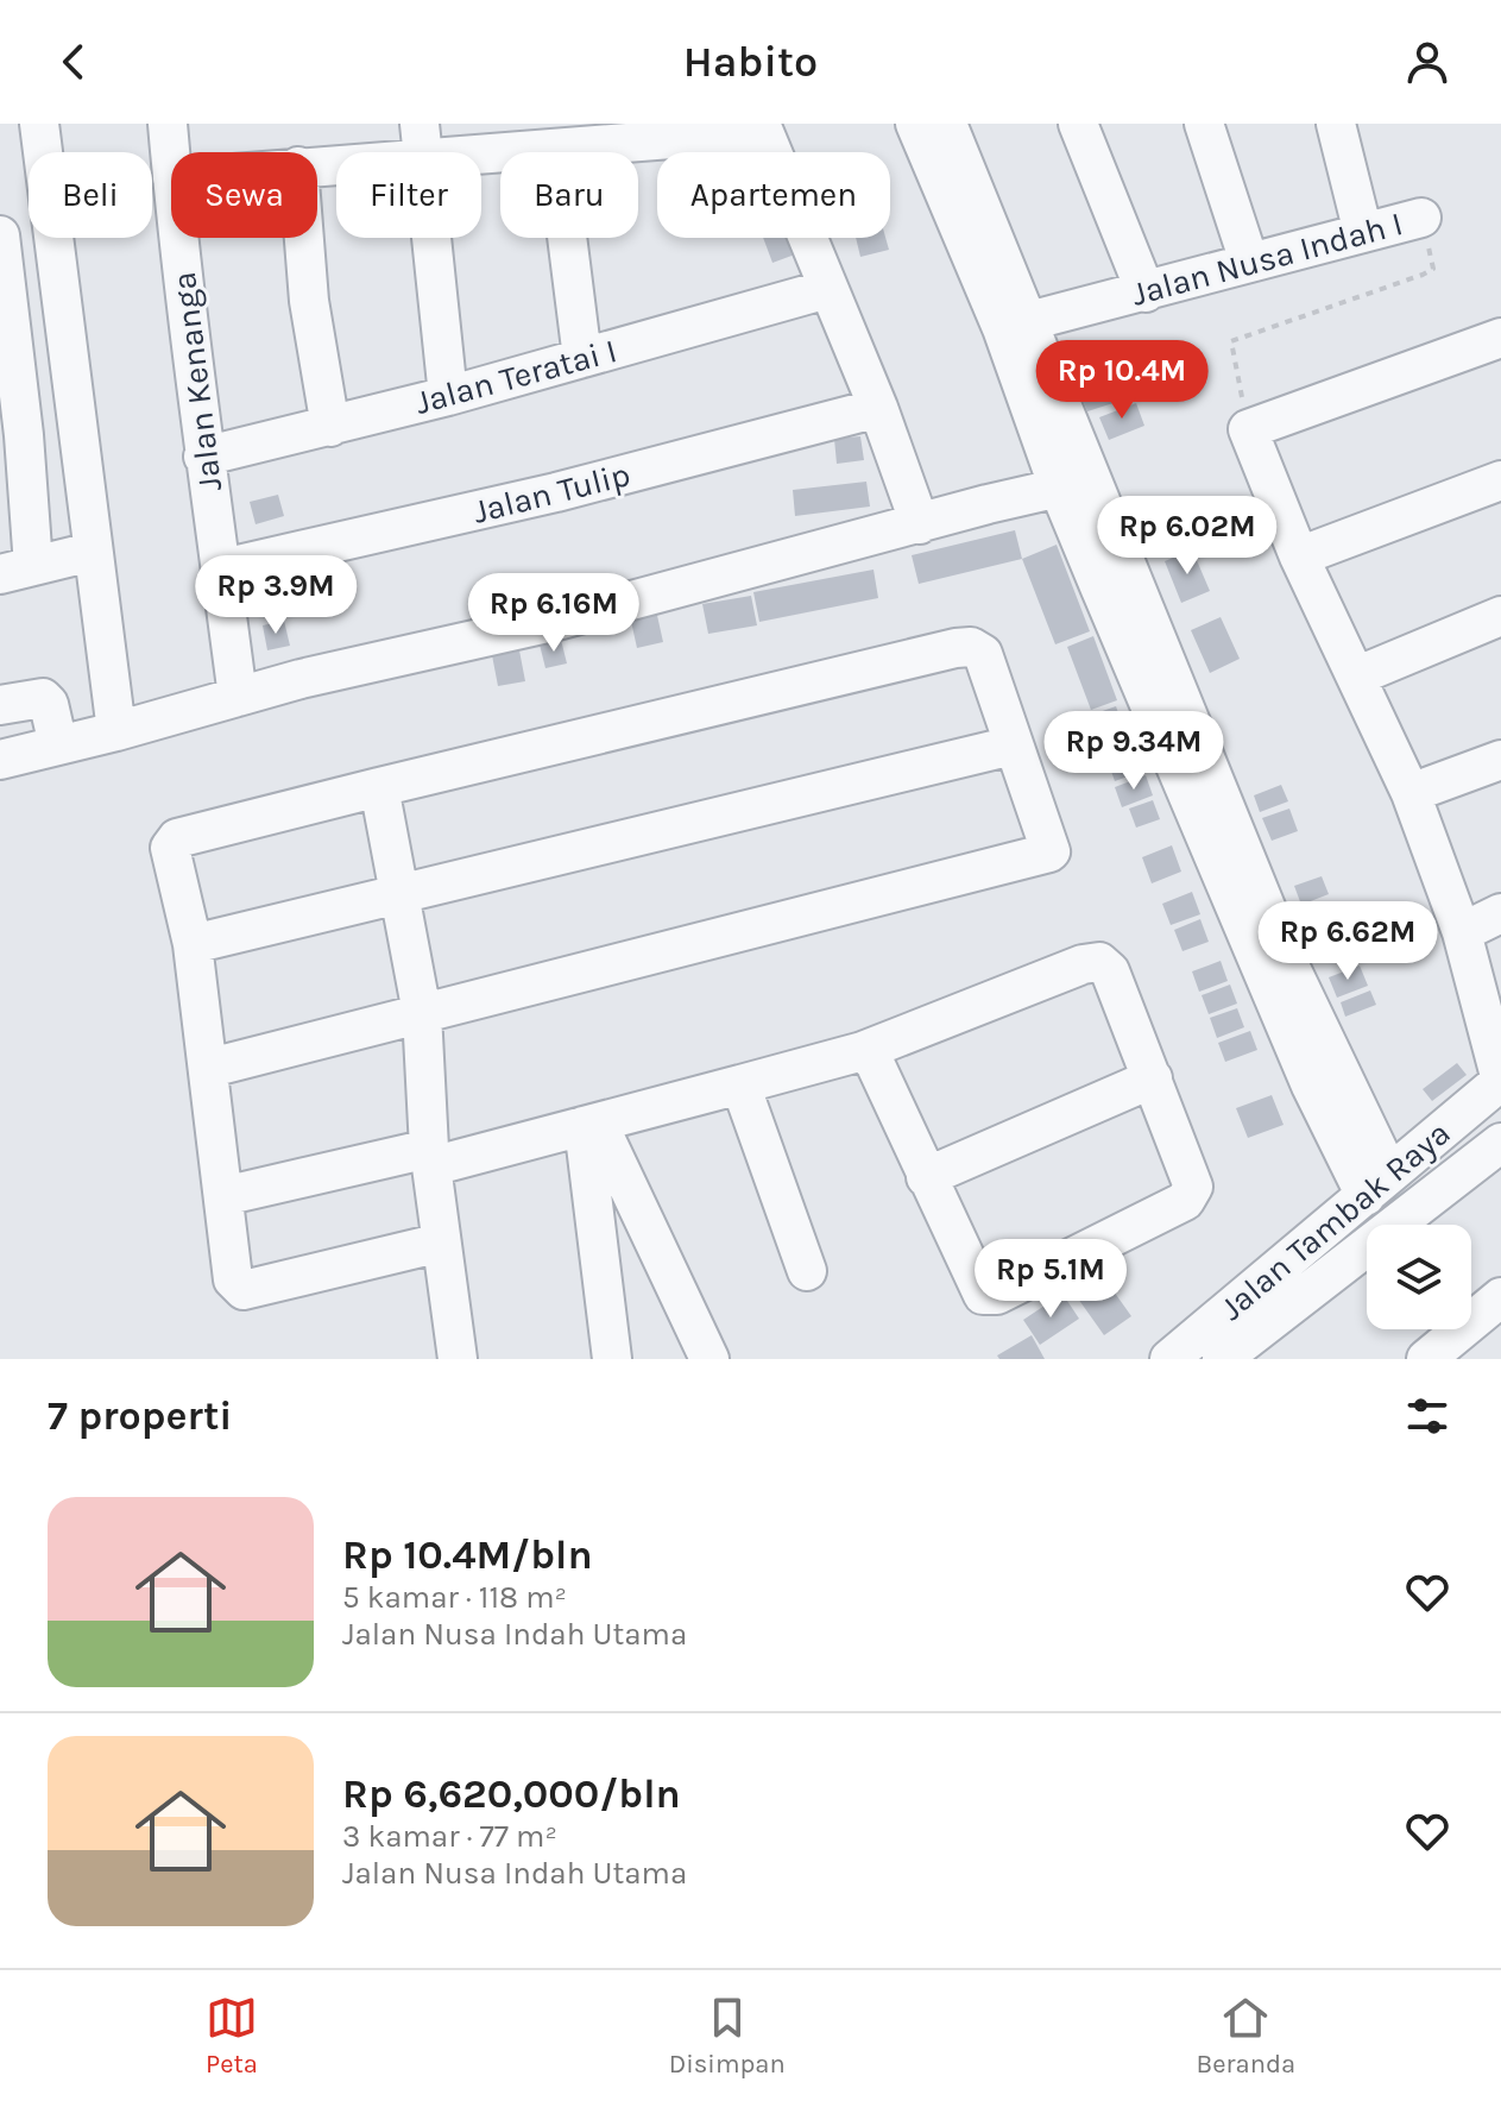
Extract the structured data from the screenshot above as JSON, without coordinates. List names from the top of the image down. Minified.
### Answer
{"streets":{"street":["Jalan Nusa Indah I","Jalan Teratai I","Jalan Kenanga","Jalan Tulip","Jalan Tambak Raya"]},"crossings":[["Jalan Teratai I","Jalan Kenanga"],["Jalan Kenanga","Jalan Tulip"]],"page":{"header":"Habito","chip":["Beli","Sewa","Filter","Baru","Apartemen"],"price":["Rp 10.4M","Rp 6.02M","Rp 3.9M","Rp 6.16M","Rp 9.34M","Rp 6.62M","Rp 5.1M"],"heading":"7 properti","list":[{"name":"Rp 10.4M/bln","note":"5 kamar · 118 m² · Jalan Nusa Indah Utama"},{"name":"Rp 6,620,000/bln","note":"3 kamar · 77 m² · Jalan Nusa Indah Utama"}],"tabs":["Peta","Disimpan","Beranda"]}}
